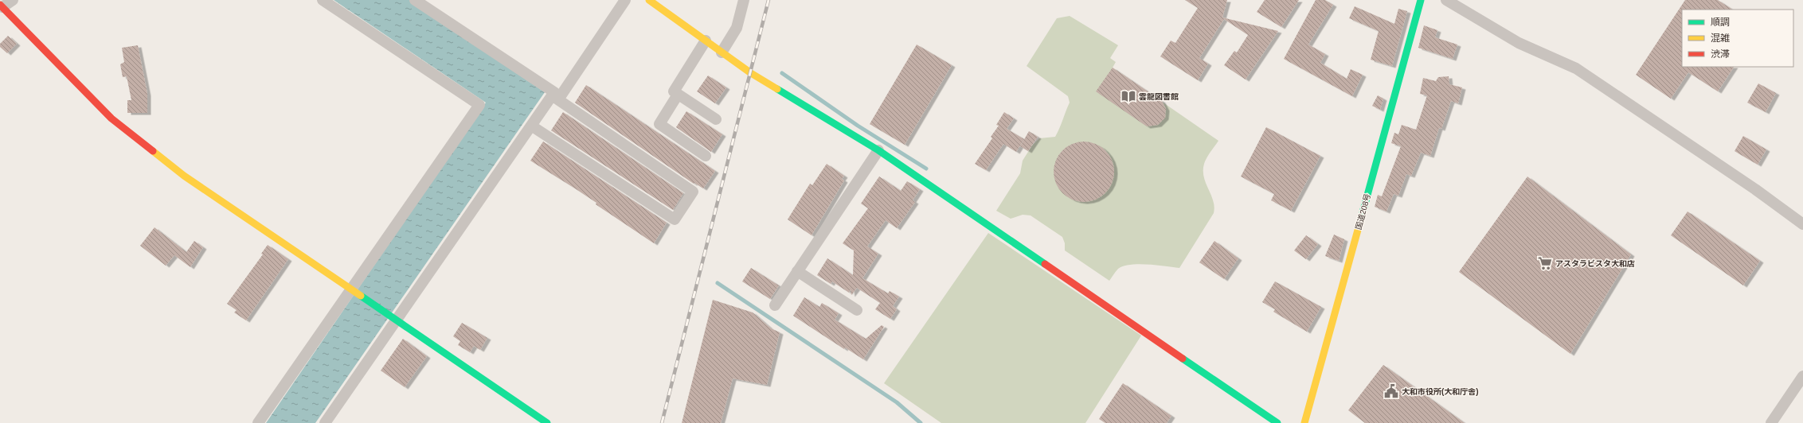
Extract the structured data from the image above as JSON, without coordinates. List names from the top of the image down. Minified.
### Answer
{"streets":{"main road":["国道208号"]},"places":{"library":["雲龍図書館"],"supermarket":["アスタラビスタ大和店"],"public building":["大和市役所(大和庁舎)"]},"legend":["順調","混雑","渋滞"]}
